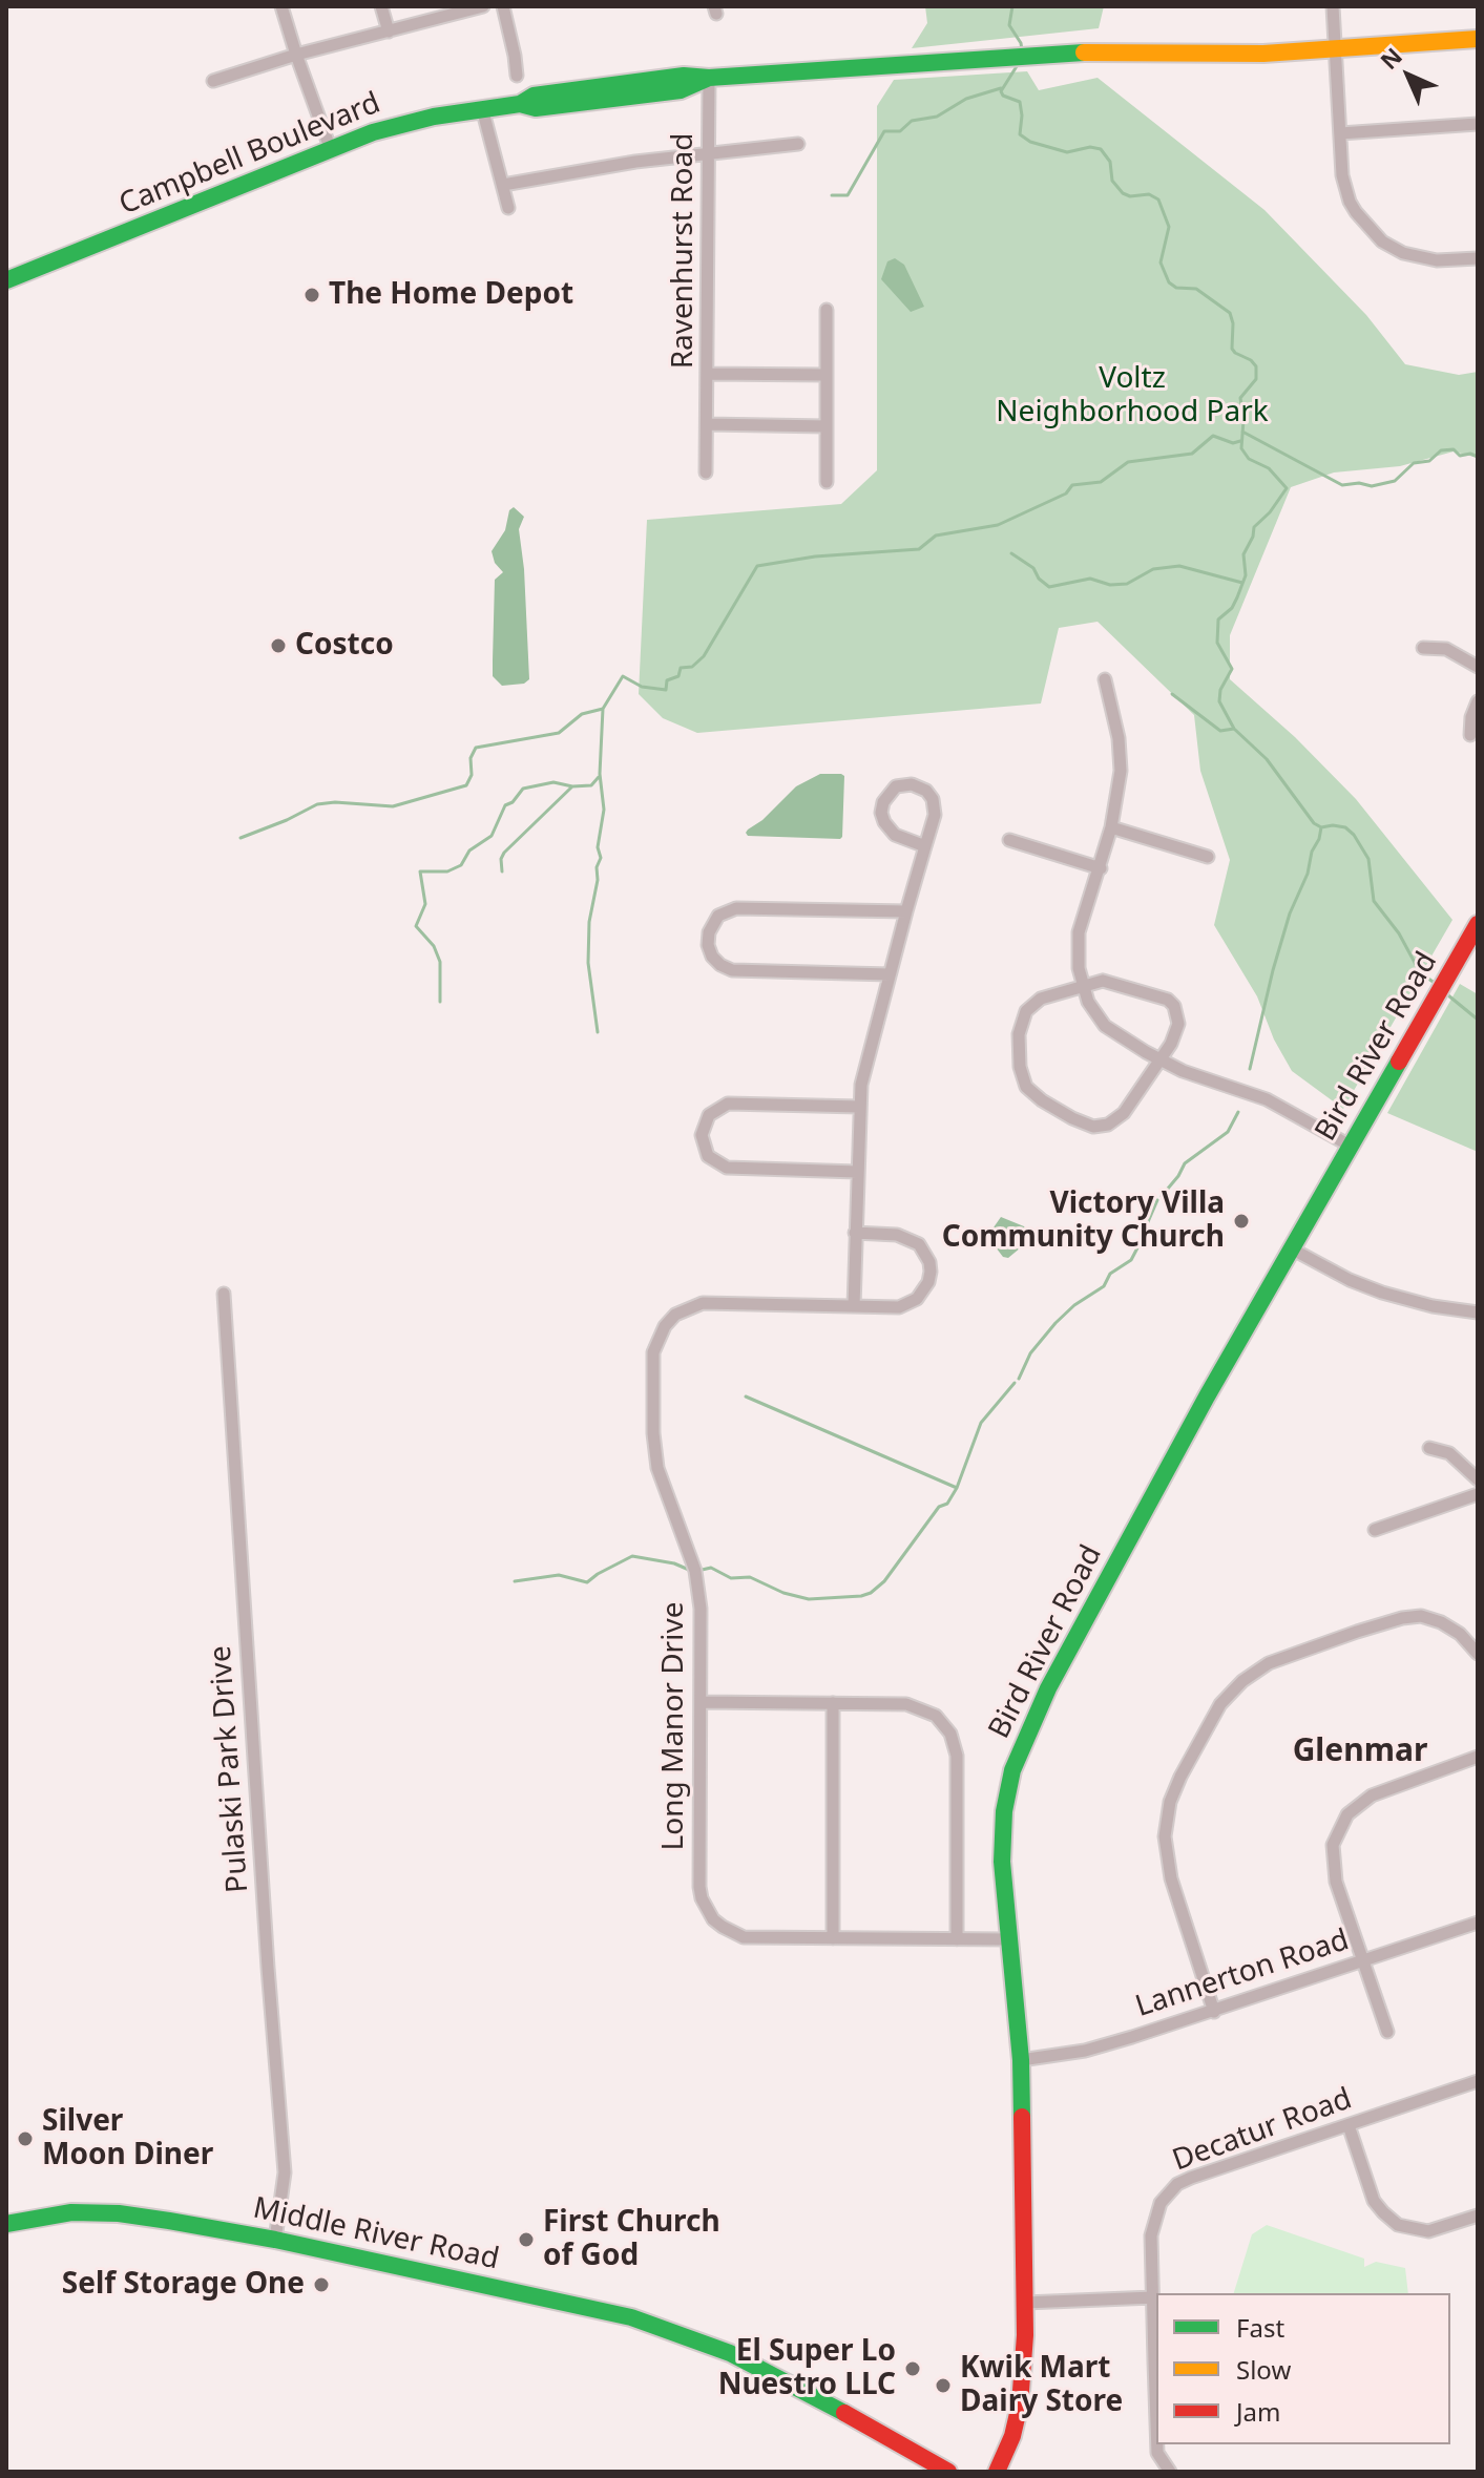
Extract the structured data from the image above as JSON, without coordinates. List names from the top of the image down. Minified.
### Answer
{"streets":{"street":["Campbell Boulevard","Ravenhurst Road","Bird River Road","Long Manor Drive","Pulaski Park Drive","Lannerton Road","Decatur Road","Middle River Road"]},"crossings":[["Campbell Boulevard","Ravenhurst Road"],["Bird River Road","Long Manor Drive"],["Bird River Road","Lannerton Road"],["Pulaski Park Drive","Middle River Road"]],"districts":["Glenmar"],"parks":["Voltz Neighborhood Park"],"places":["The Home Depot","Costco","Victory Villa Community Church","Silver Moon Diner","First Church of God","Self Storage One","El Super Lo Nuestro LLC","Kwik Mart Dairy Store"],"legend":["Fast","Slow","Jam"],"north":"top left"}
